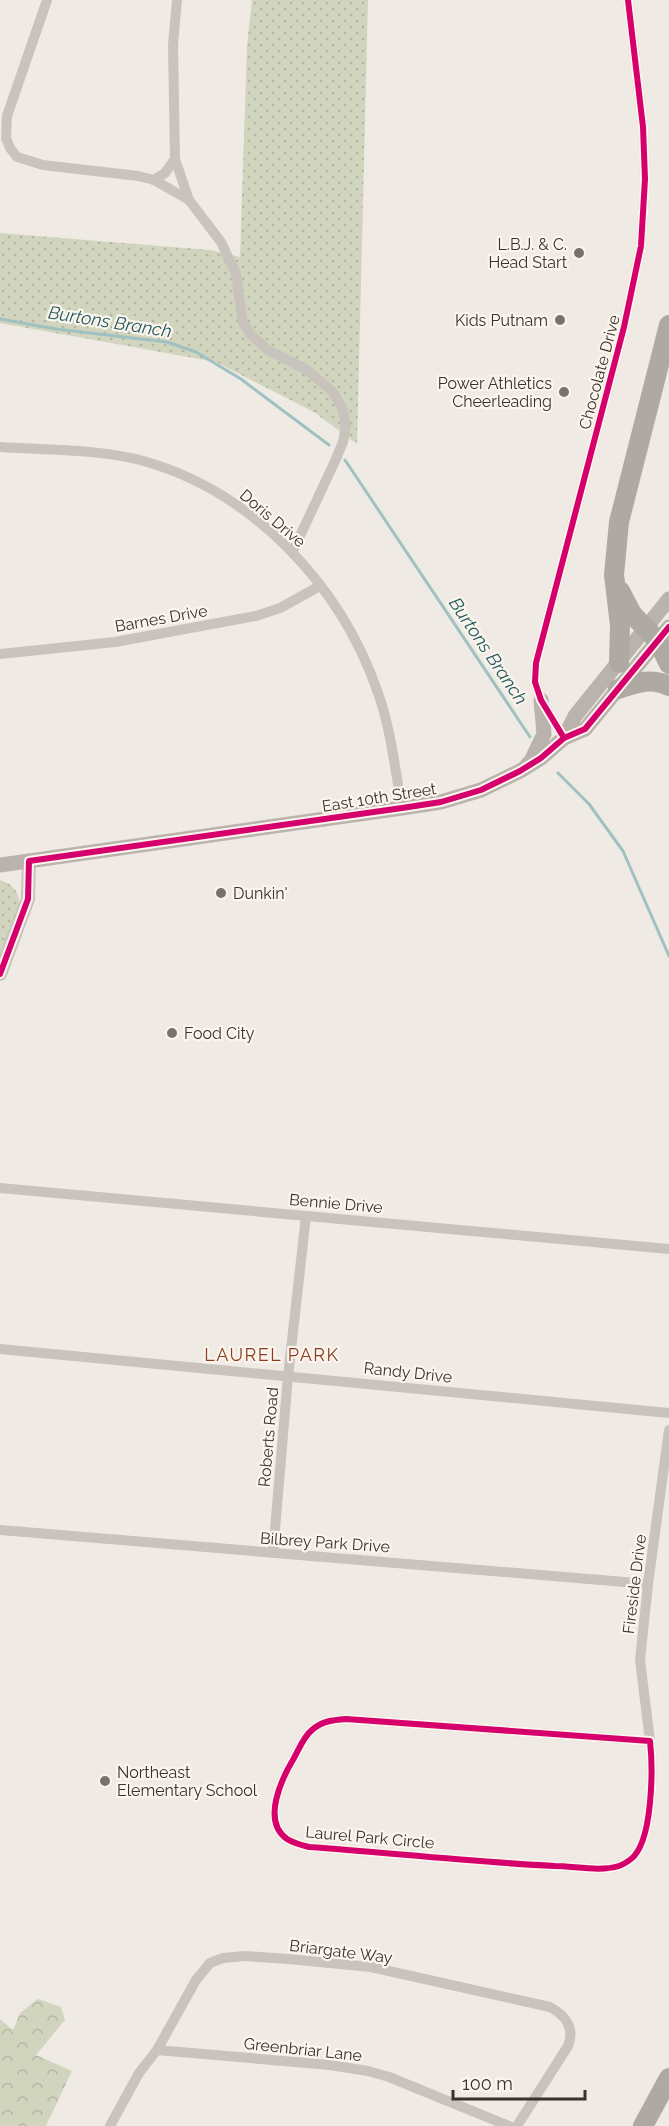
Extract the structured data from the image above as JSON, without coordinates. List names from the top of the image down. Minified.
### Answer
{"streets":{"main road":["East 10th Street"],"street":["Chocolate Drive","Doris Drive","Barnes Drive","Bennie Drive","Randy Drive","Roberts Road","Bilbrey Park Drive","Fireside Drive","Laurel Park Circle","Briargate Way","Greenbriar Lane"]},"crossings":[["Chocolate Drive","East 10th Street"],["Doris Drive","Barnes Drive"],["Doris Drive","East 10th Street"],["Bennie Drive","Roberts Road"],["Randy Drive","Roberts Road"],["Roberts Road","Bilbrey Park Drive"],["Bilbrey Park Drive","Fireside Drive"],["Fireside Drive","Laurel Park Circle"],["Briargate Way","Greenbriar Lane"]],"districts":["LAUREL PARK"],"water":["Burtons Branch"],"places":["L.B.J. & C. Head Start","Kids Putnam","Power Athletics Cheerleading","Dunkin'","Food City","Northeast Elementary School"],"scale_bar":"100 m"}
